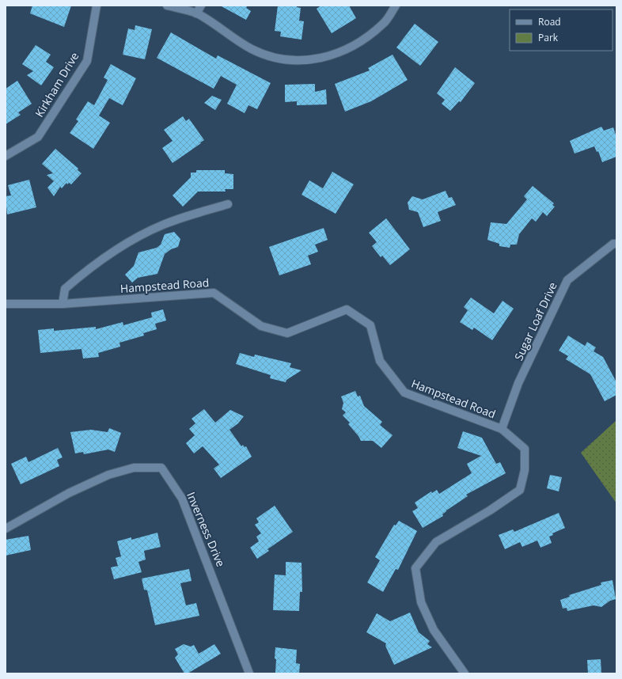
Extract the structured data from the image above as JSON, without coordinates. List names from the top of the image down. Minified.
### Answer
{"streets":{"street":["Kirkham Drive","Hampstead Road","Sugar Loaf Drive","Inverness Drive"]},"crossings":[["Hampstead Road","Sugar Loaf Drive"]],"legend":["Road","Park"]}
